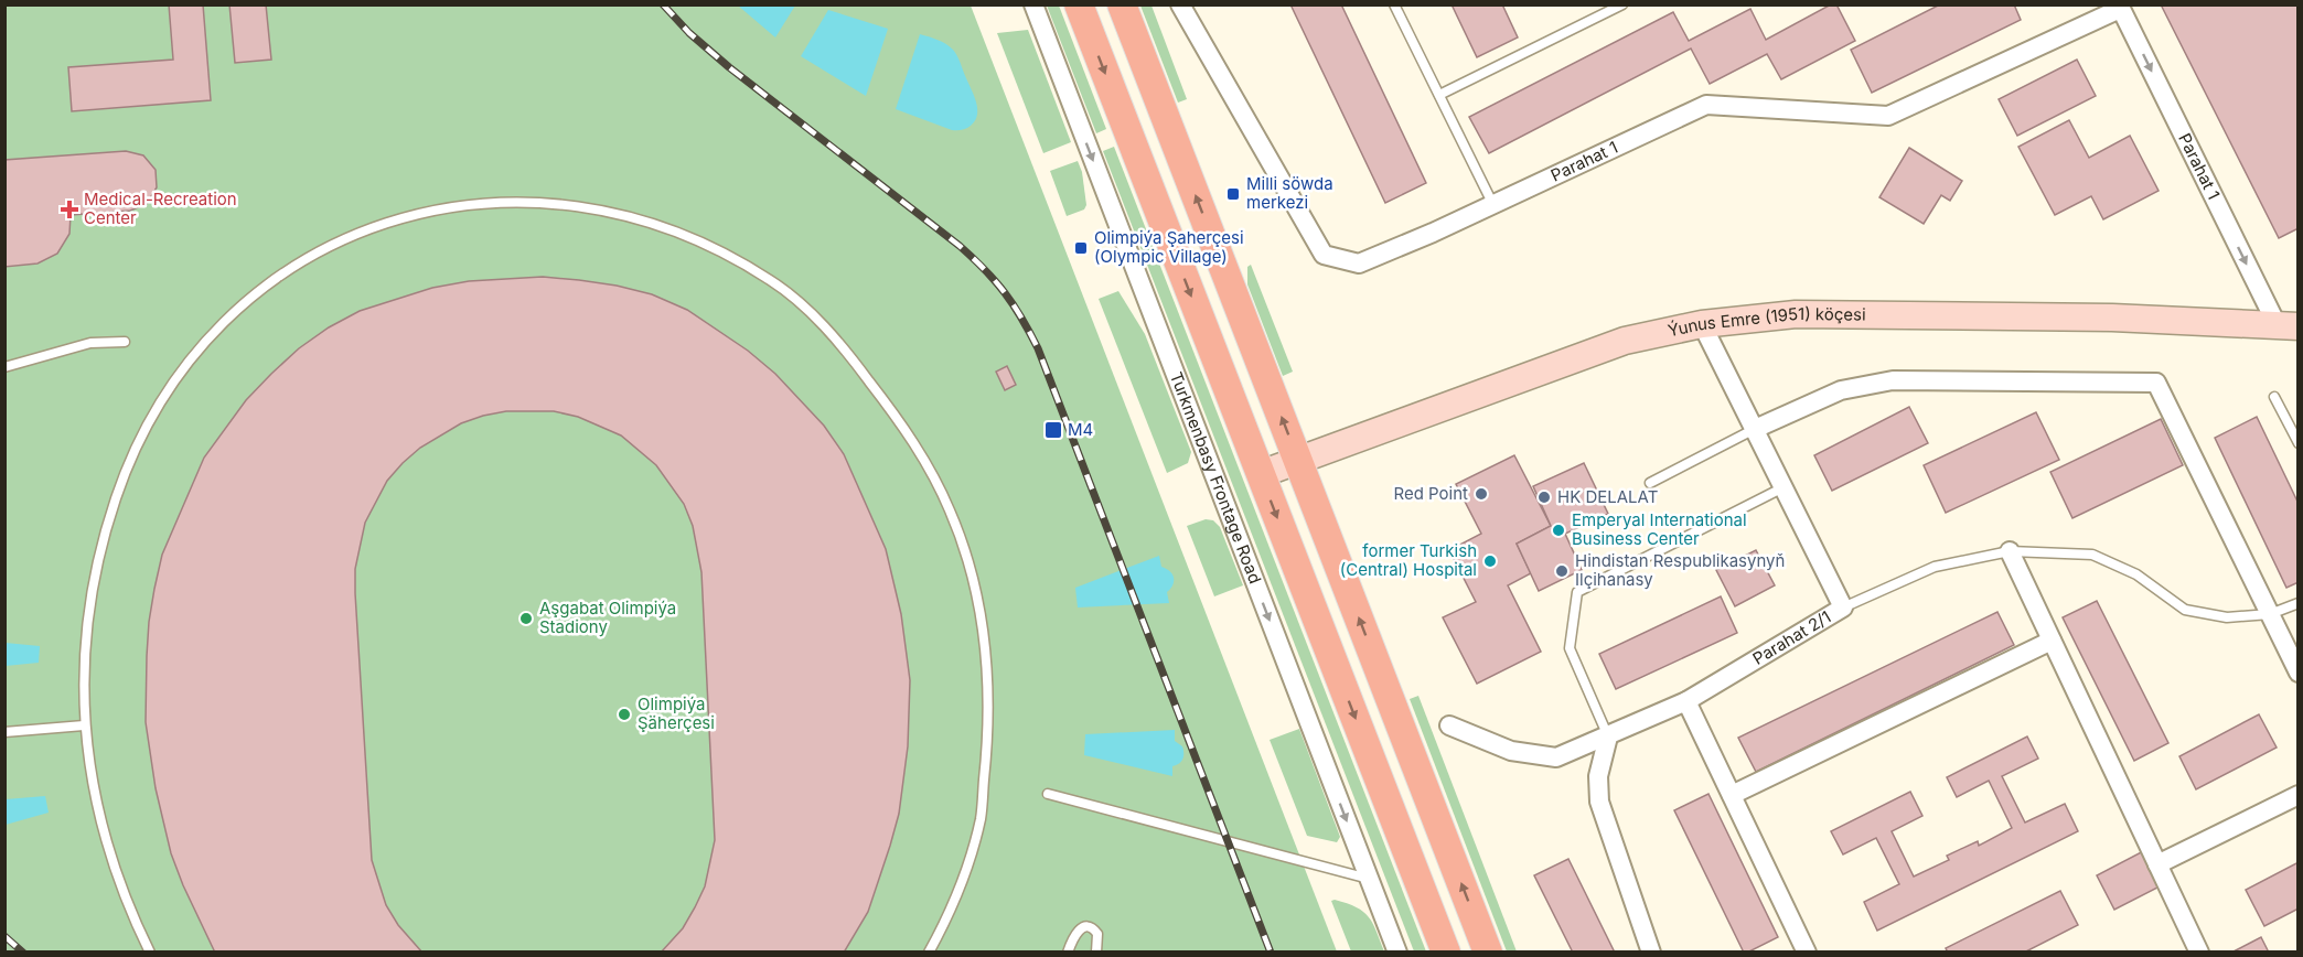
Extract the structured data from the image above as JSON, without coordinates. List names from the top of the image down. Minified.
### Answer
{"streets":{"street":["Parahat 1","Ýunus Emre (1951) köçesi","Turkmenbasy Frontage Road","Parahat 2/1"]},"crossings":[["Parahat 1","Ýunus Emre (1951) köçesi"],["Ýunus Emre (1951) köçesi","Parahat 2/1"]],"one_way":["Turkmenbasy Frontage Road"],"places":{"transit":["Milli söwda merkezi","Olimpiýa Şaherçesi (Olympic Village)","M4"],"health":["Medical-Recreation Center"],"other":["Red Point","HK DELALAT","Emperyal International Business Center","former Turkish (Central) Hospital","Hindistan Respublikasynyň Ilçihanasy","Aşgabat Olimpiýa Stadiony","Olimpiýa Şäherçesi"]}}
